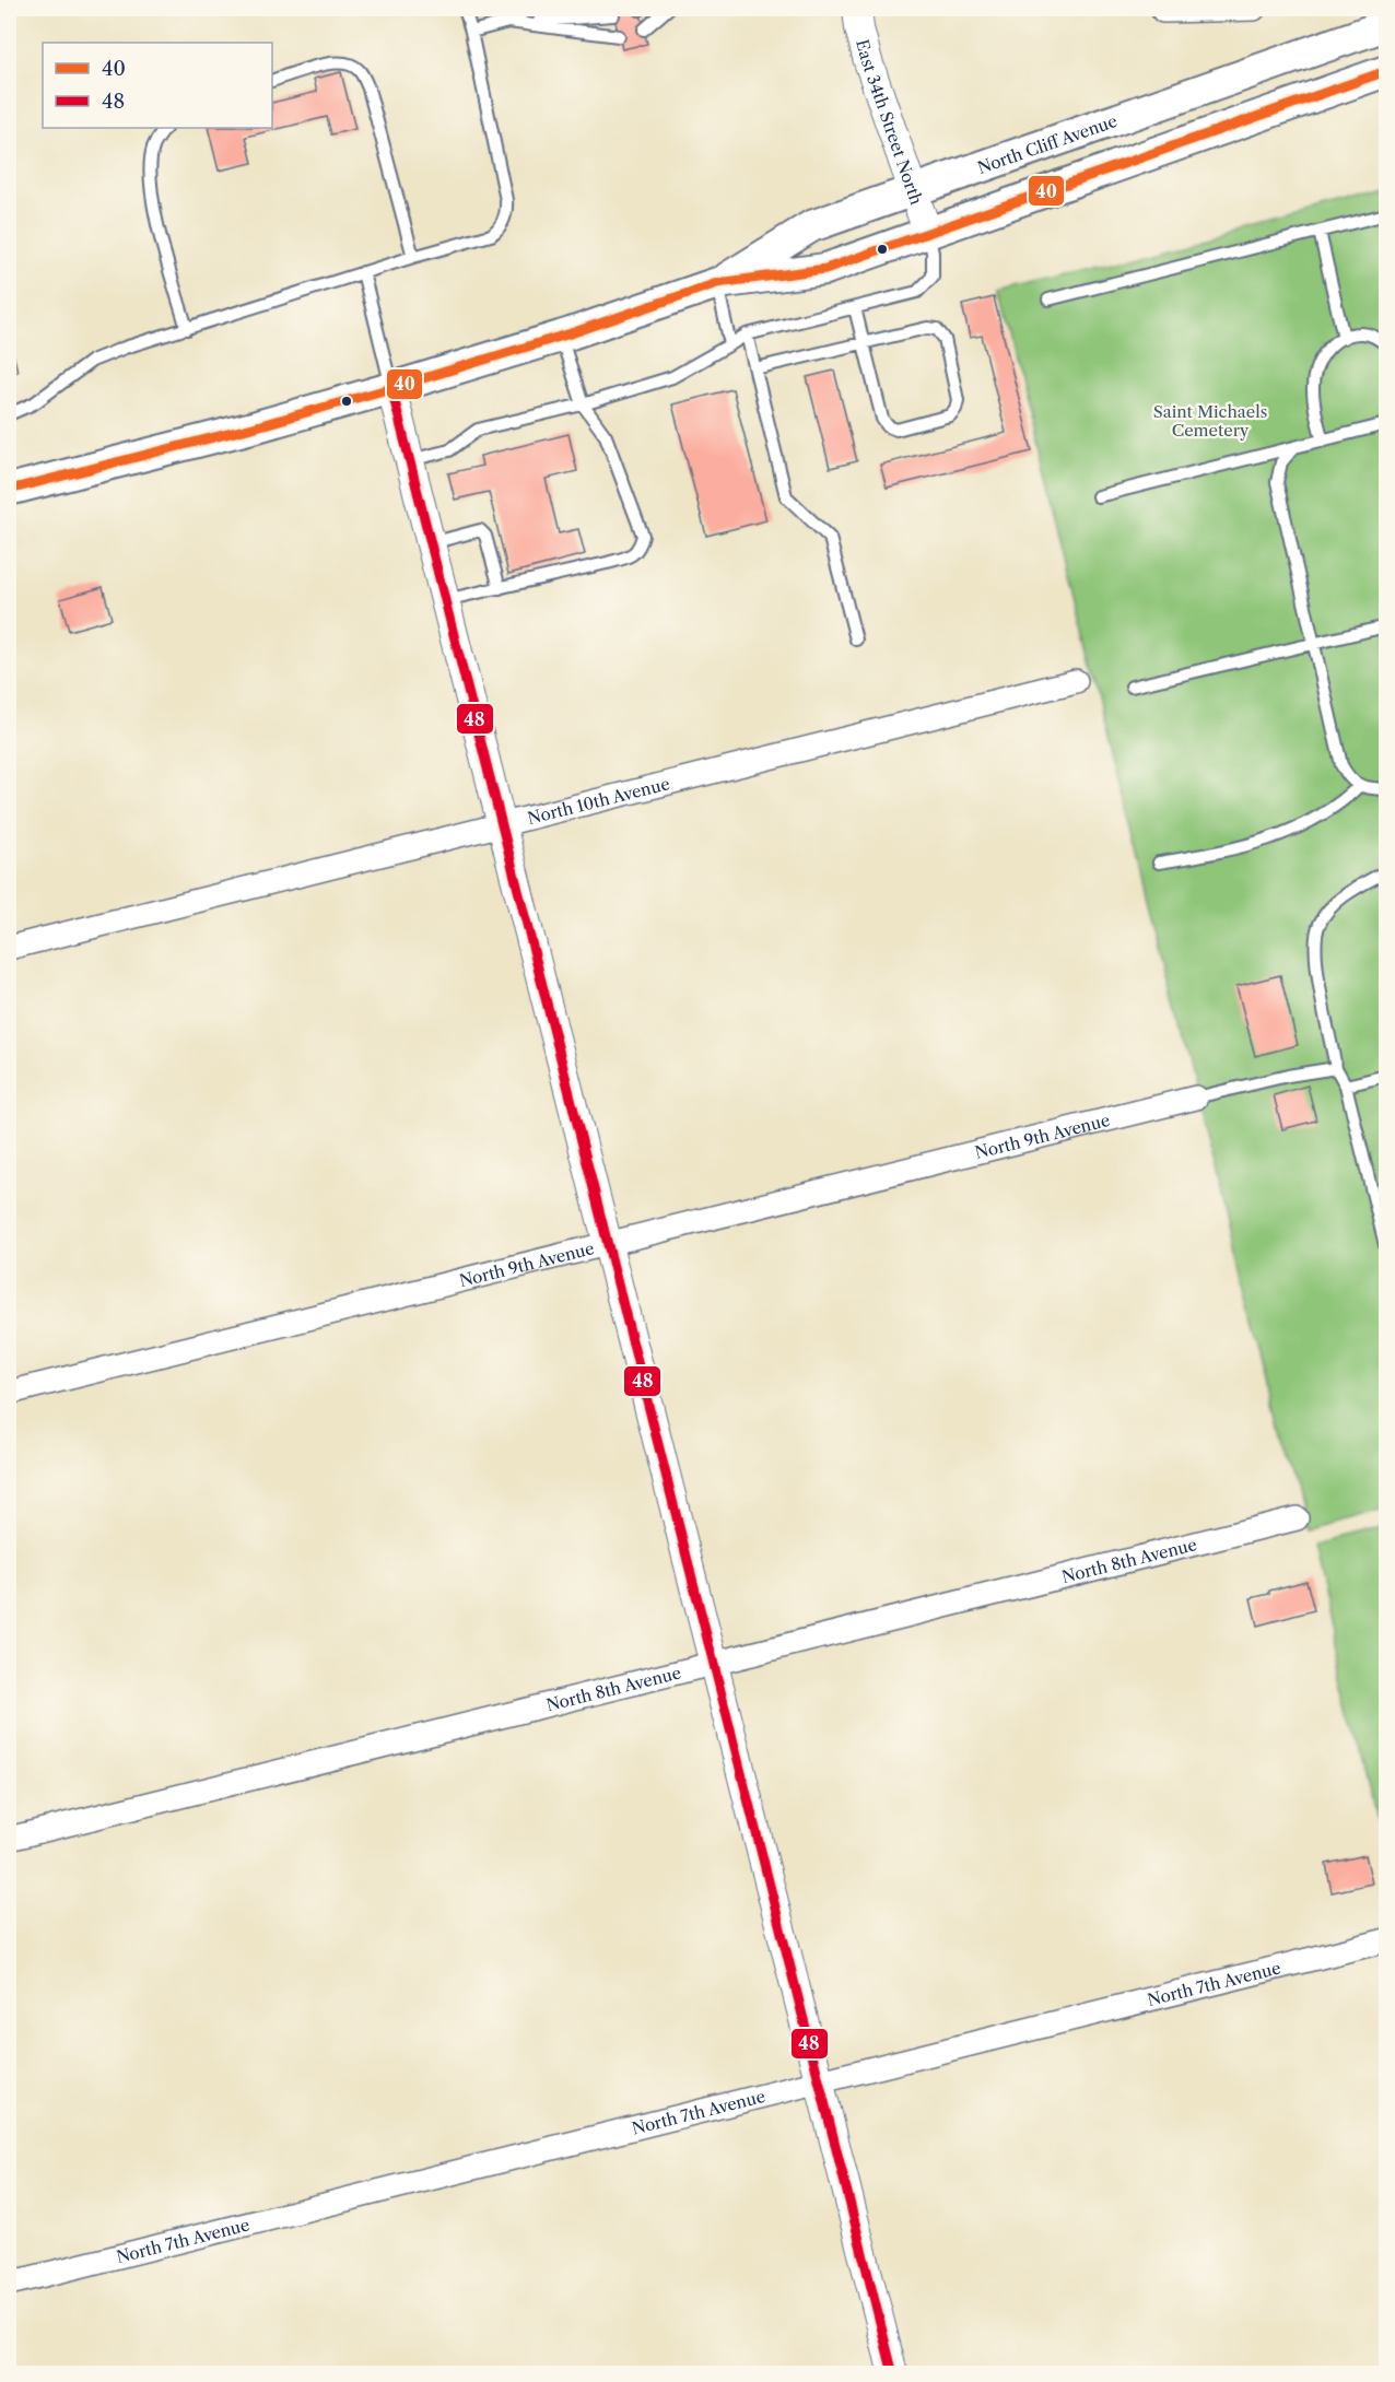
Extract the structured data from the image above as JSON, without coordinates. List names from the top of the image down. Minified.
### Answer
{"streets":{"main road":["North Cliff Avenue"],"street":["East 34th Street North","North 10th Avenue","North 9th Avenue","North 8th Avenue","North 7th Avenue"]},"crossings":[["East 34th Street North","North Cliff Avenue"]],"parks":["Saint Michaels Cemetery"],"lines":["transit line 40","transit line 48"],"legend":["40","48"]}
